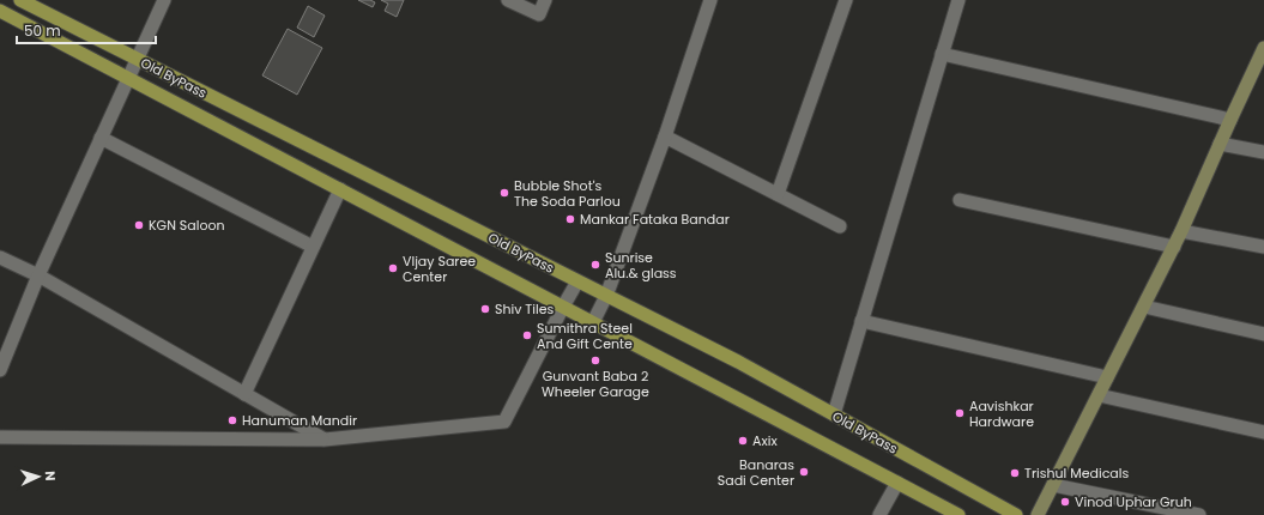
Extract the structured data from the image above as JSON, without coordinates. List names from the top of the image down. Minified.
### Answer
{"streets":{"main road":["Old ByPass"]},"places":["Bubble Shot's The Soda Parlou","Mankar Fataka Bandar","KGN Saloon","Sunrise Alu.& glass","VIjay Saree Center","Shiv Tiles","Sumithra Steel And Gift Cente","Gunvant Baba 2 Wheeler Garage","Aavishkar Hardware","Hanuman Mandir","Axix","Banaras Sadi Center","Trishul Medicals","Vinod Uphar Gruh"],"scale_bar":"50 m","north":"right"}
